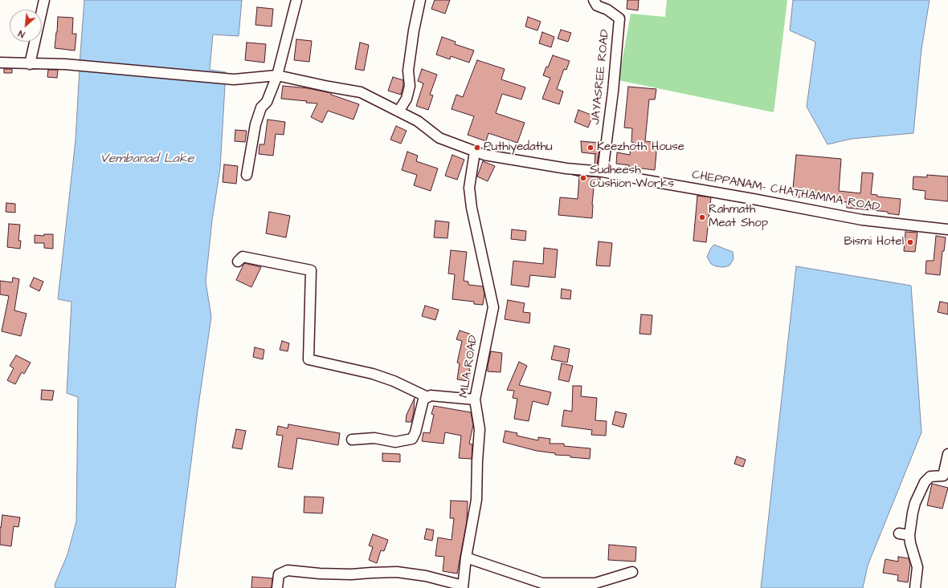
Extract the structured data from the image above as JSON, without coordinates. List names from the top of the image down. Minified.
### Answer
{"streets":{"street":["JAYASREE ROAD","CHEPPANAM- CHATHAMMA ROAD","MLA ROAD"]},"crossings":[["JAYASREE ROAD","CHEPPANAM- CHATHAMMA ROAD"],["CHEPPANAM- CHATHAMMA ROAD","MLA ROAD"]],"water":["Vembanad Lake"],"places":["Puthiyedathu","Keezhoth House","Sudheesh Cushion Works","Rahmath Meat Shop","Bismi Hotel"],"north":"bottom left"}
